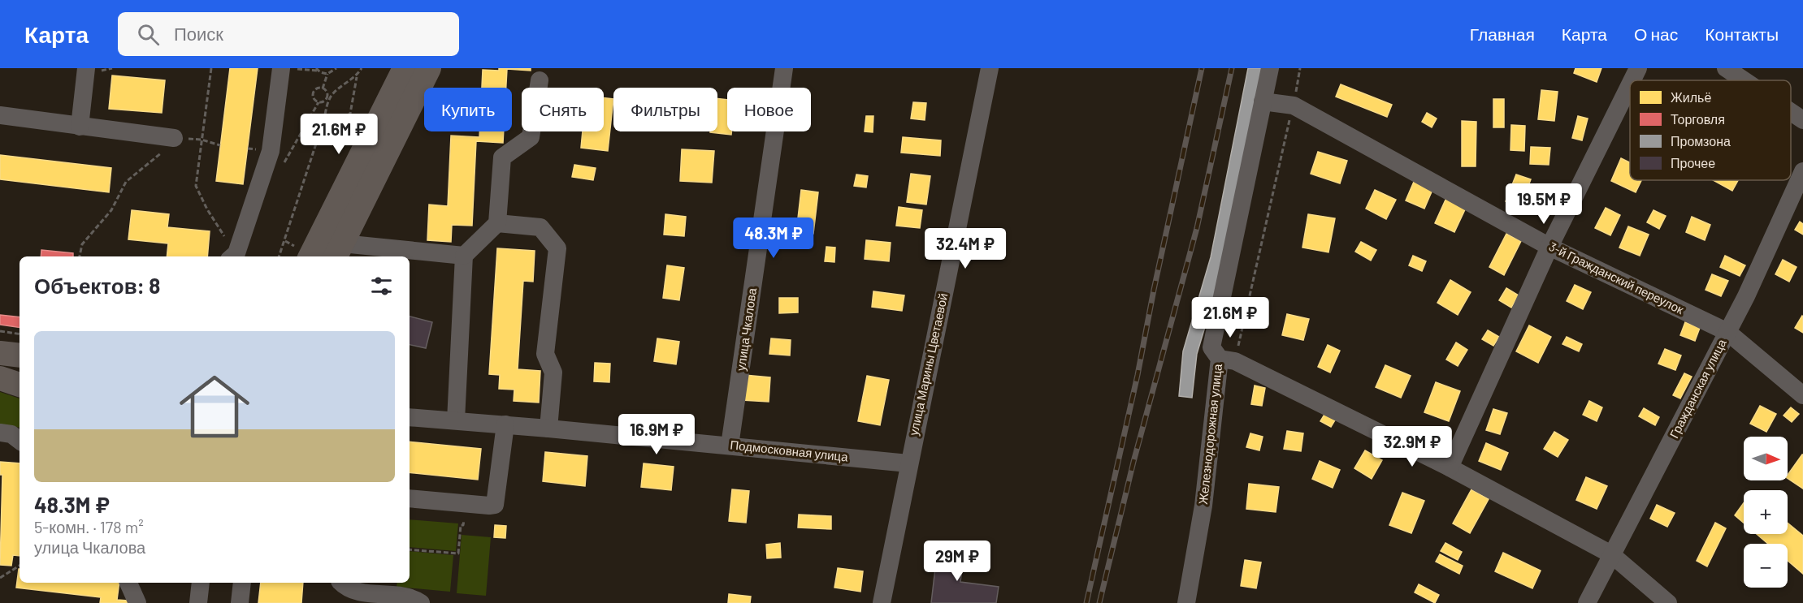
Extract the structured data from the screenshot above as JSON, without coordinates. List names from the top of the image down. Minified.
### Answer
{"streets":{"street":["3-й Гражданский переулок","улица Чкалова","улица Марины Цветаевой","Гражданская улица","Железнодорожная улица","Подмосковная улица"]},"crossings":[["3-й Гражданский переулок","Гражданская улица"],["3-й Гражданский переулок","Железнодорожная улица"],["улица Чкалова","Подмосковная улица"],["улица Марины Цветаевой","Подмосковная улица"]],"legend":["Жильё","Торговля","Промзона","Прочее"],"north":"right","page":{"header":"Карта","search":"Поиск","nav":["Главная","Карта","О нас","Контакты"],"chip":["Купить","Снять","Фильтры","Новое"],"price":["21.6M ₽","19.5M ₽","48.3M ₽","32.4M ₽","21.6M ₽","16.9M ₽","32.9M ₽","29M ₽"],"heading":"Объектов: 8","list":[{"name":"48.3M ₽","note":"5-комн. · 178 m² · улица Чкалова"}],"map_buttons":["+","−"]}}
